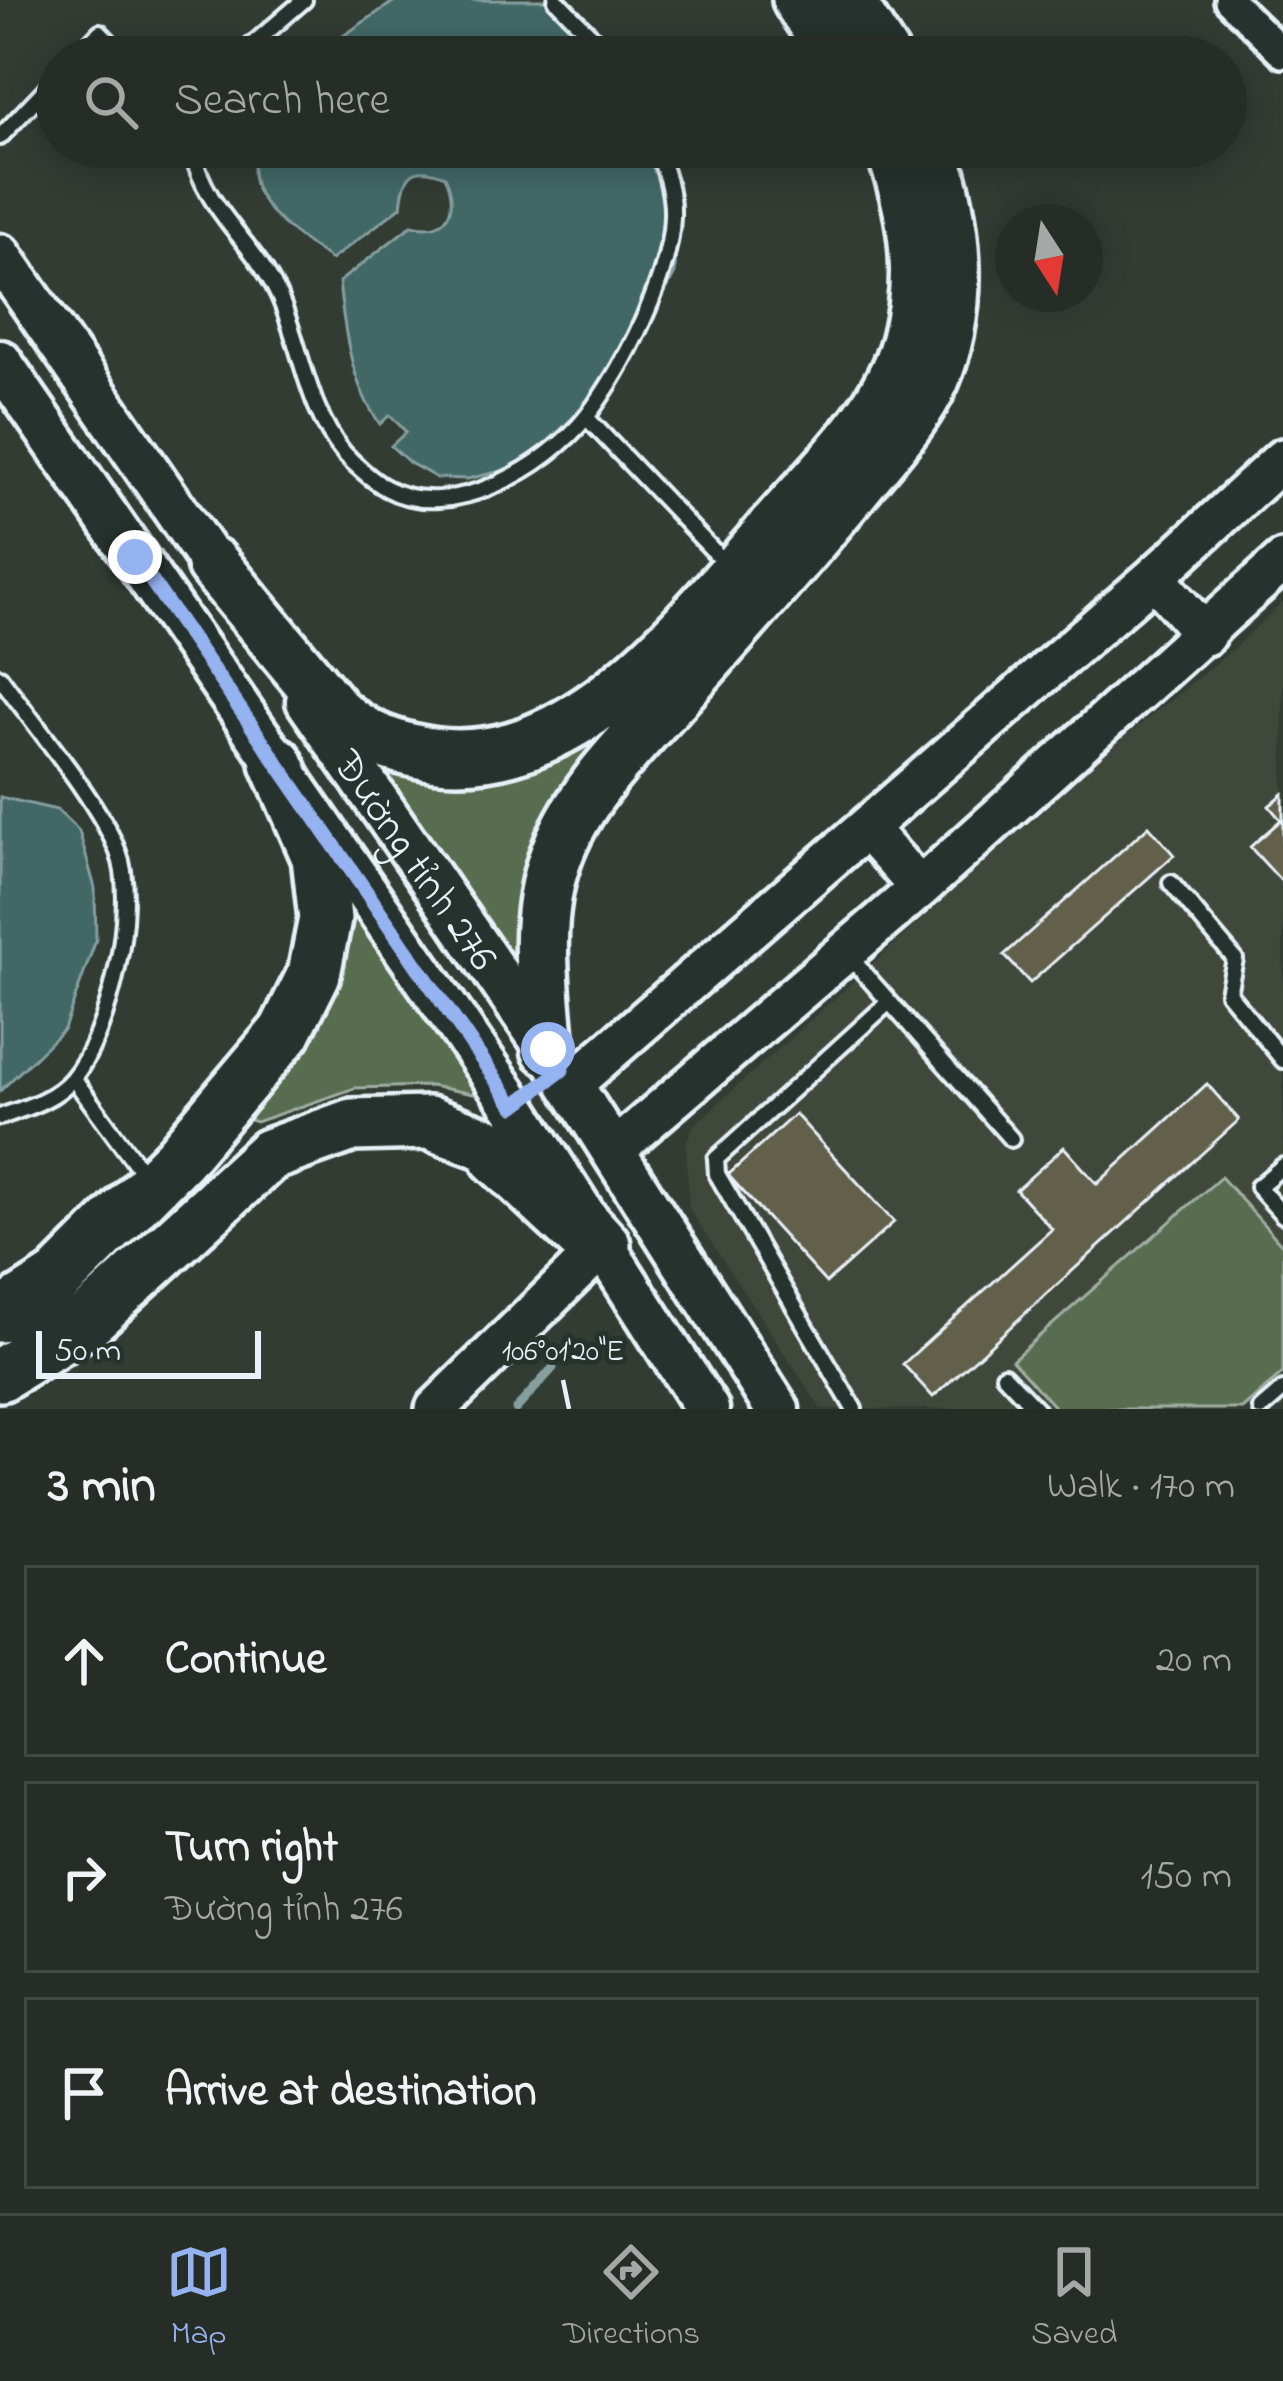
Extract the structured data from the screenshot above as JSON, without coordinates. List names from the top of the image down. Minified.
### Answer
{"streets":{"main road":["Đường tỉnh 276"]},"scale_bar":"50 m","north":"bottom","page":{"search":"Search here","scale":"50 m","heading":["3 min","Walk · 170 m"],"list":[["Continue","20 m"],["Turn right","Đường tỉnh 276","150 m"],"Arrive at destination"],"nav":["Map","Directions","Saved"]},"coordinates":["106°01'20\"E"]}
